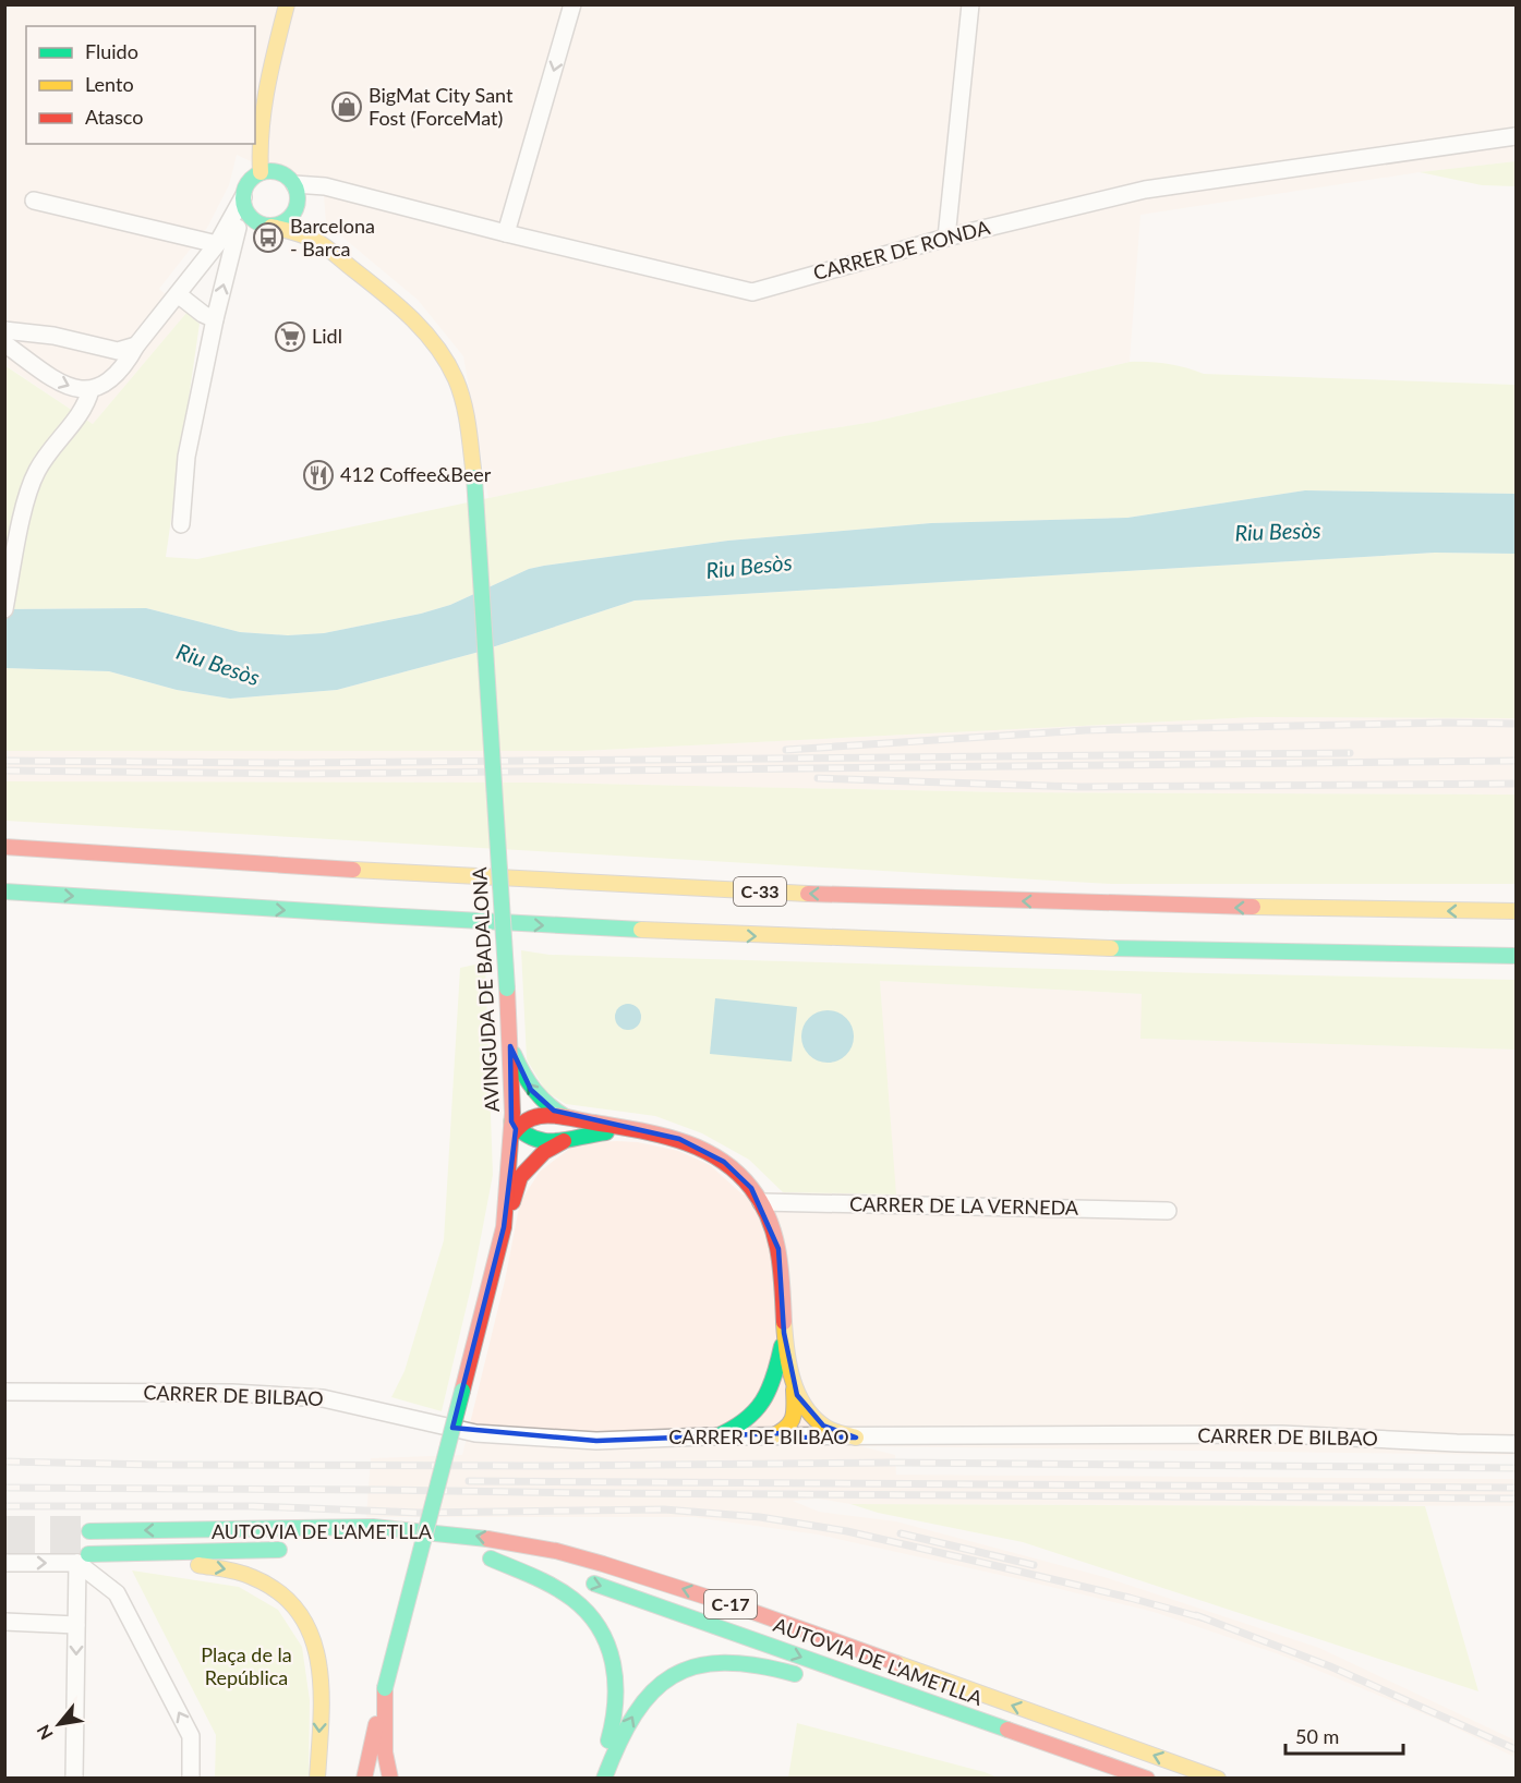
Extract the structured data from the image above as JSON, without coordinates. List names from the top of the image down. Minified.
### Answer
{"streets":{"main road":["C-33","AVINGUDA DE BADALONA","AUTOVIA DE L'AMETLLA","C-17"],"street":["CARRER DE RONDA","CARRER DE LA VERNEDA","CARRER DE BILBAO"]},"crossings":[["CARRER DE RONDA","AVINGUDA DE BADALONA"]],"water":["Riu Besòs"],"parks":["Plaça de la República"],"places":{"shop":["BigMat City Sant Fost (ForceMat)"],"bus stop":["Barcelona - Barca"],"supermarket":["Lidl"],"restaurant":["412 Coffee&Beer"]},"legend":["Fluido","Lento","Atasco"],"scale_bar":"50 m","north":"bottom left"}
